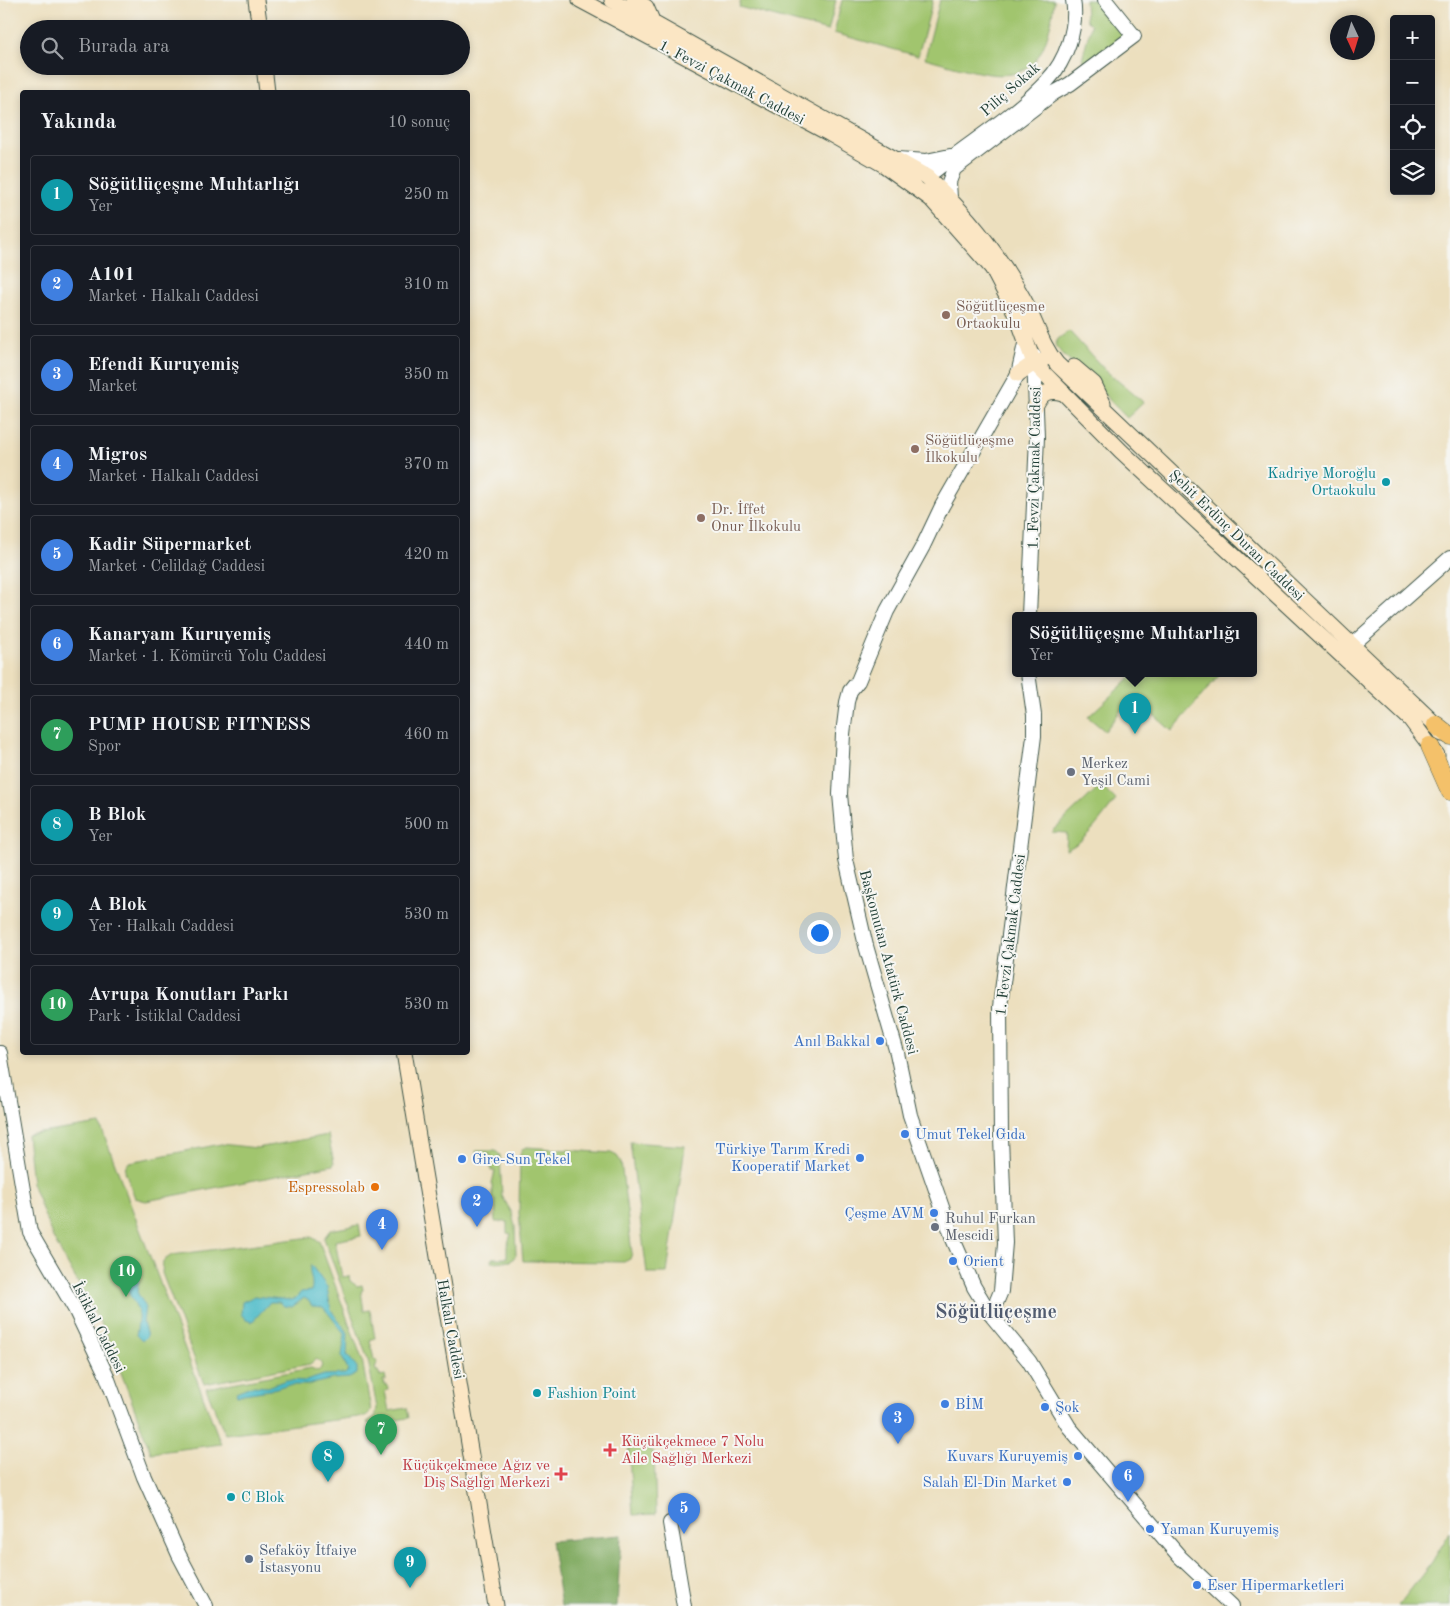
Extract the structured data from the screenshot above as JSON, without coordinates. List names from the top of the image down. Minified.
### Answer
{"streets":{"main road":["1. Fevzi Çakmak Caddesi","Şehit Erdinç Duran Caddesi","Halkalı Caddesi"],"street":["Piliç Sokak","Başkomutan Atatürk Caddesi","İstiklal Caddesi"]},"crossings":[["1. Fevzi Çakmak Caddesi","Şehit Erdinç Duran Caddesi"],["1. Fevzi Çakmak Caddesi","Başkomutan Atatürk Caddesi"],["Piliç Sokak","Şehit Erdinç Duran Caddesi"],["Şehit Erdinç Duran Caddesi","Başkomutan Atatürk Caddesi"]],"districts":["Söğütlüçeşme"],"places":{"other":["Söğütlüçeşme Ortaokulu","Söğütlüçeşme İlkokulu","Kadriye Moroğlu Ortaokulu","Dr. İffet Onur İlkokulu","Merkez Yeşil Cami","Anıl Bakkal","Umut Tekel Gıda","Türkiye Tarım Kredi Kooperatif Market","Gire-Sun Tekel","Espressolab","Çeşme AVM","Ruhul Furkan Mescidi","Orient","Fashion Point","BİM","Şok","Kuvars Kuruyemiş","Salah El-Din Market","C Blok","Yaman Kuruyemiş","Sefaköy İtfaiye İstasyonu","Eser Hipermarketleri"],"health":["Küçükçekmece 7 Nolu Aile Sağlığı Merkezi","Küçükçekmece Ağız ve Diş Sağlığı Merkezi"]},"north":"bottom","page":{"map_buttons":["+","−"],"search":"Burada ara","heading":["Yakında","10 sonuç"],"list":[{"mark":"1","name":"Söğütlüçeşme Muhtarlığı","note":"Yer","value":"250 m"},{"mark":"2","name":"A101","note":"Market · Halkalı Caddesi","value":"310 m"},{"mark":"3","name":"Efendi Kuruyemiş","note":"Market","value":"350 m"},{"mark":"4","name":"Migros","note":"Market · Halkalı Caddesi","value":"370 m"},{"mark":"5","name":"Kadir Süpermarket","note":"Market · Celildağ Caddesi","value":"420 m"},{"mark":"6","name":"Kanaryam Kuruyemiş","note":"Market · 1. Kömürcü Yolu Caddesi","value":"440 m"},{"mark":"7","name":"PUMP HOUSE FITNESS","note":"Spor","value":"460 m"},{"mark":"8","name":"B Blok","note":"Yer","value":"500 m"},{"mark":"9","name":"A Blok","note":"Yer · Halkalı Caddesi","value":"530 m"},{"mark":"10","name":"Avrupa Konutları Parkı","note":"Park · İstiklal Caddesi","value":"530 m"}],"popup":["Söğütlüçeşme Muhtarlığı","Yer"],"pins":["1","2","4","10","3","7","8","6","5","9"]}}
